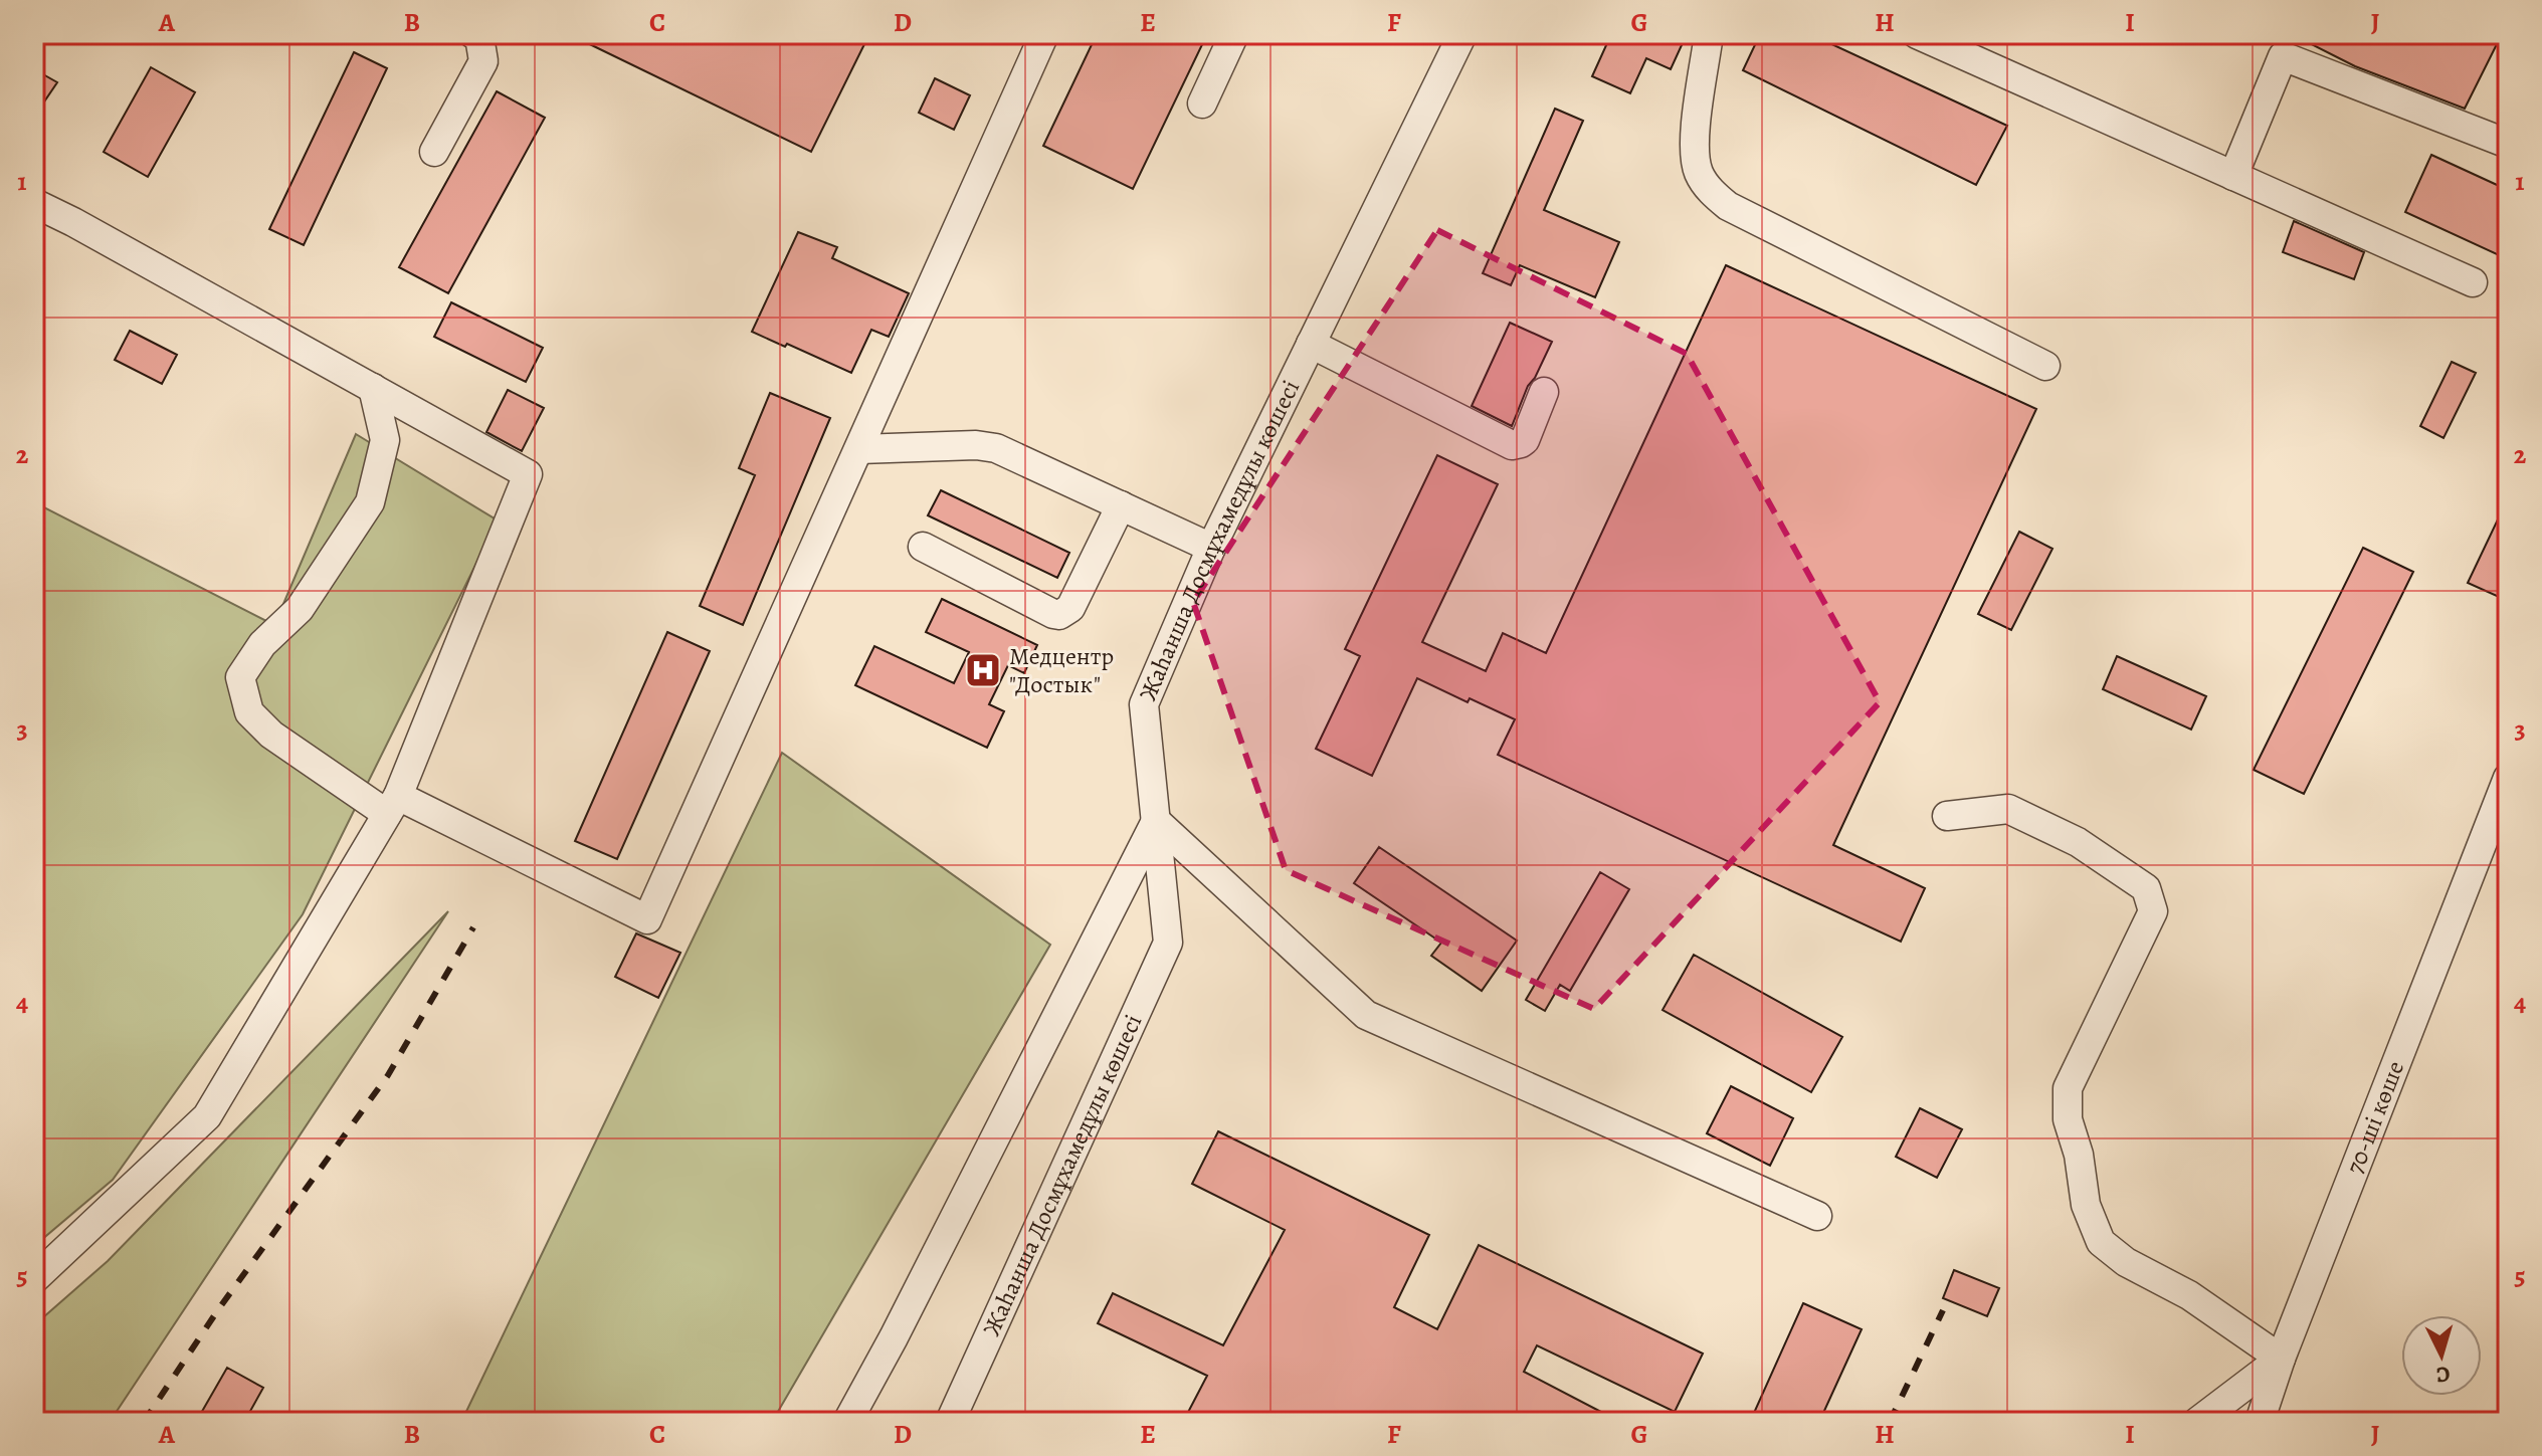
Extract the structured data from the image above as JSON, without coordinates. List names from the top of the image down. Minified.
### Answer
{"streets":{"street":["Жаһанша Досмұхамедұлы көшесі","70-ші көше"]},"places":{"hospital":["Медцентр \"Достык\""]},"north":"bottom","grid":{"columns":["A","B","C","D","E","F","G","H","I","J"],"rows":["1","2","3","4","5"]}}
